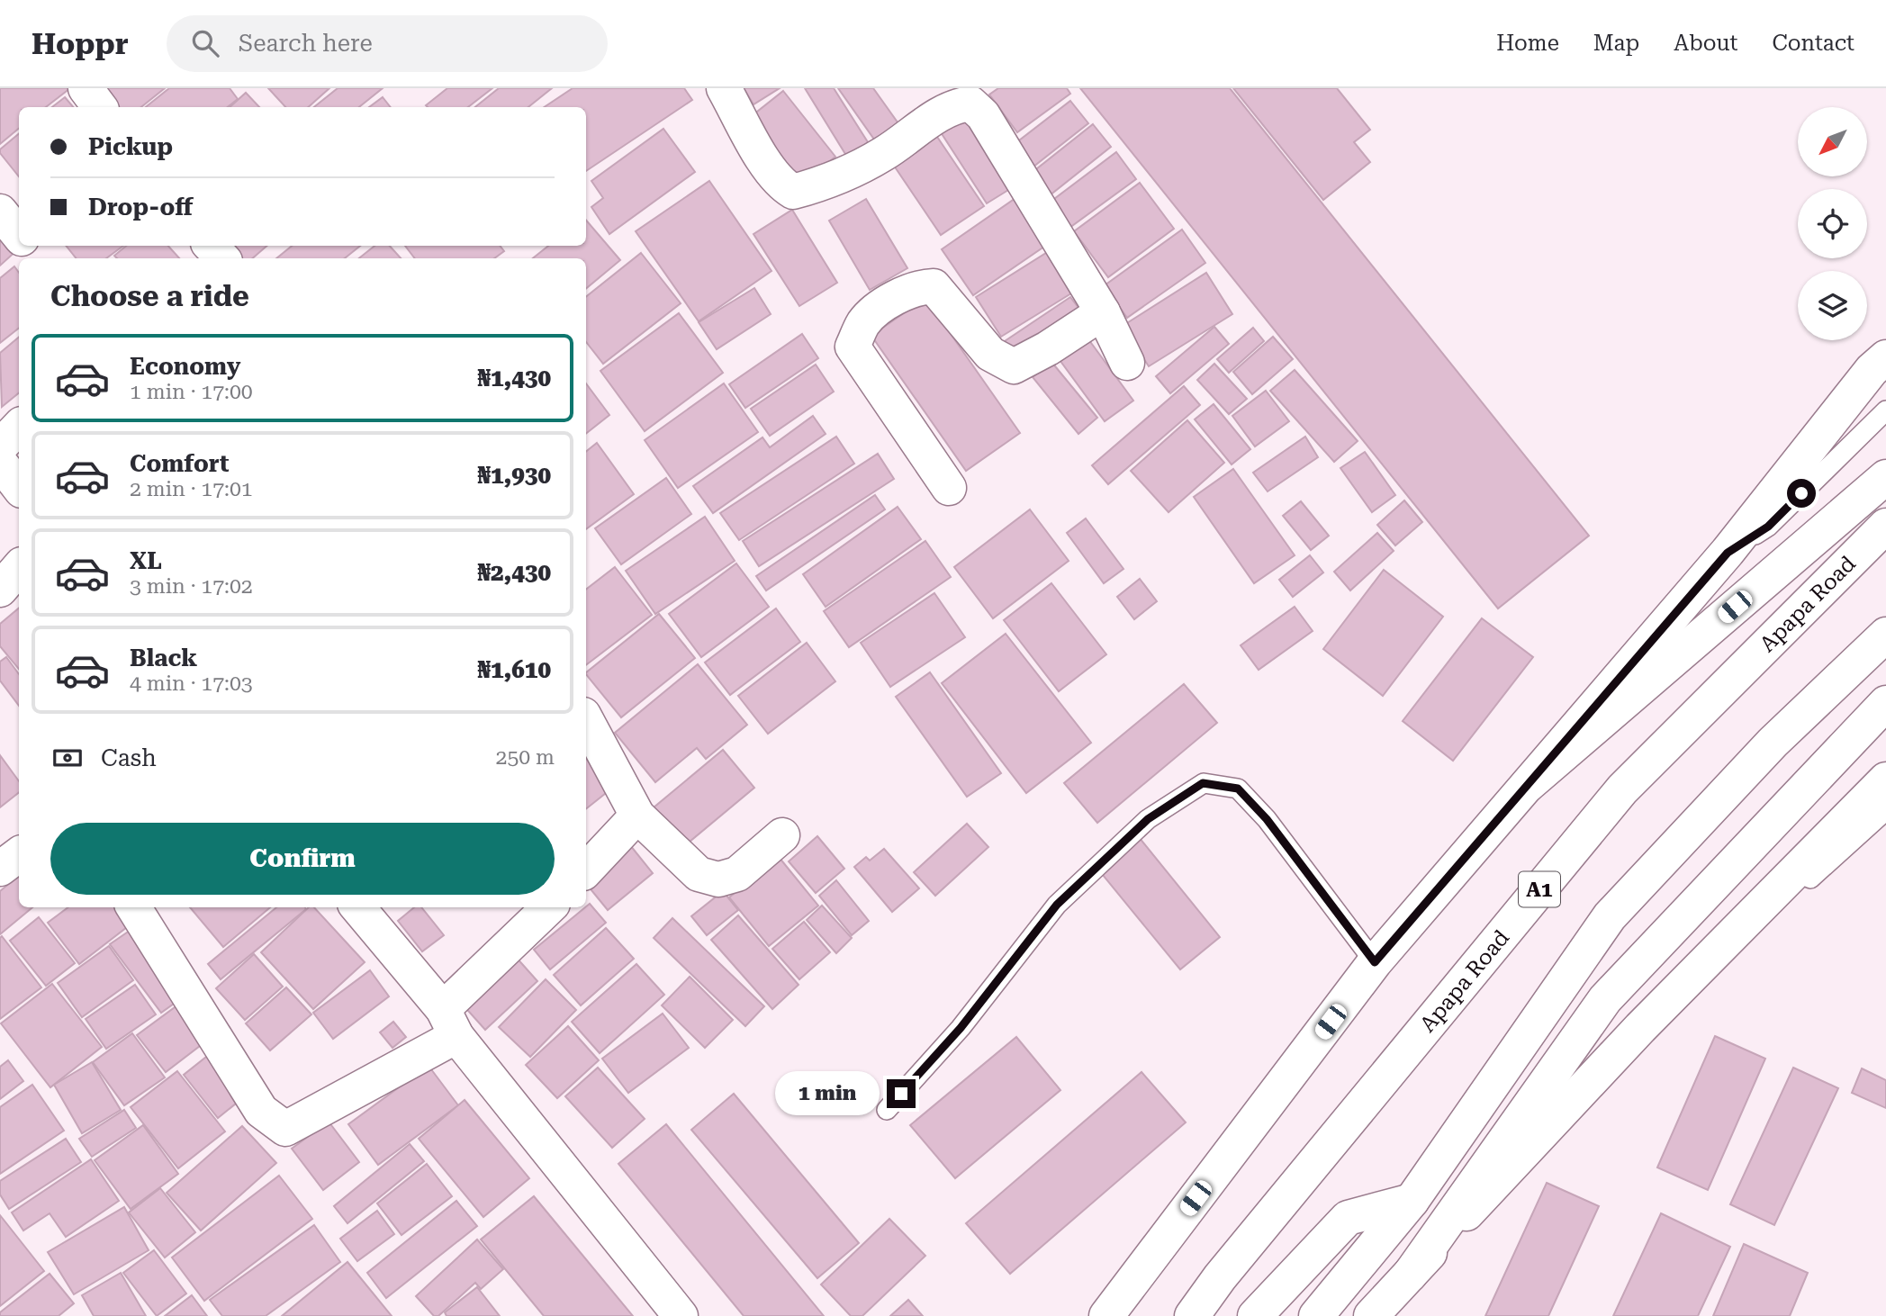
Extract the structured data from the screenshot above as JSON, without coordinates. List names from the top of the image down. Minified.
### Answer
{"streets":{"main road":["Apapa Road","A1"]},"north":"bottom left","page":{"header":"Hoppr","search":"Search here","nav":["Home","Map","About","Contact"],"banner":["Pickup","Drop-off"],"heading":"Choose a ride","list":[{"name":"Economy","note":"1 min · 17:00","value":"₦1,430"},{"name":"Comfort","note":"2 min · 17:01","value":"₦1,930"},{"name":"XL","note":"3 min · 17:02","value":"₦2,430"},{"name":"Black","note":"4 min · 17:03","value":"₦1,610"}],"pay":["Cash","250 m"],"buttons":"Confirm","bubble":"1 min"}}
